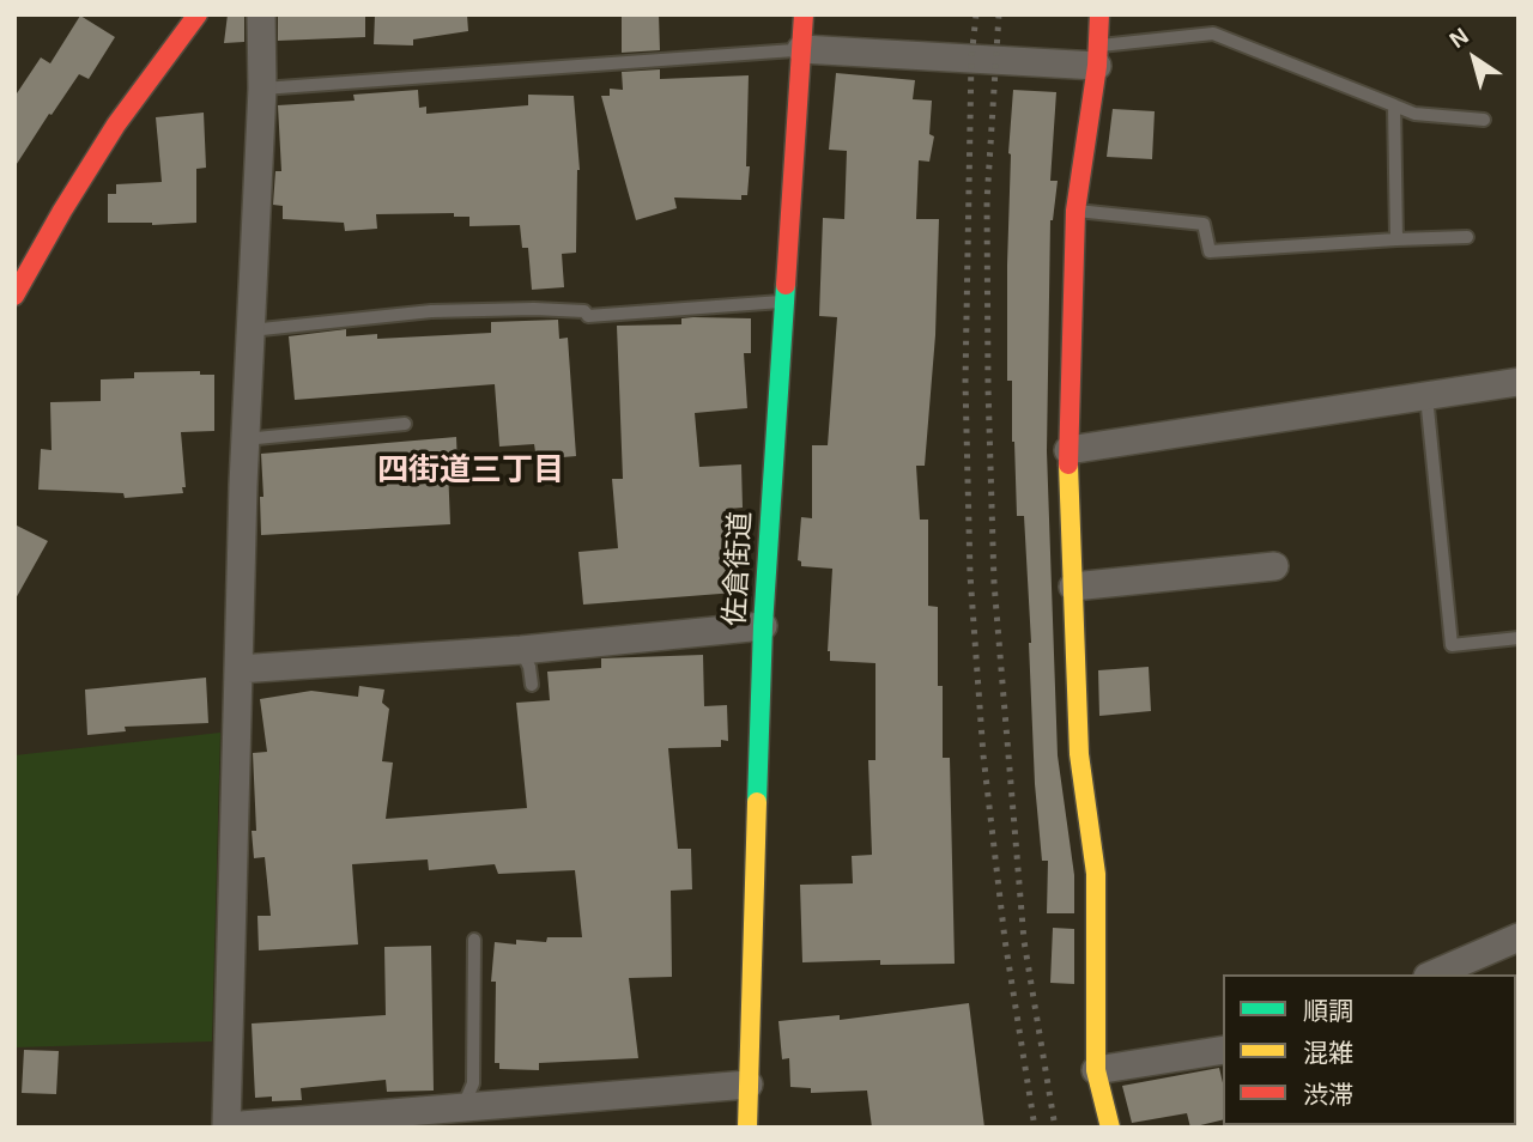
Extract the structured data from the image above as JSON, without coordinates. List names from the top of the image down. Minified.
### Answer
{"streets":{"main road":["佐倉街道"]},"districts":["四街道三丁目"],"legend":["順調","混雑","渋滞"],"north":"top left"}
